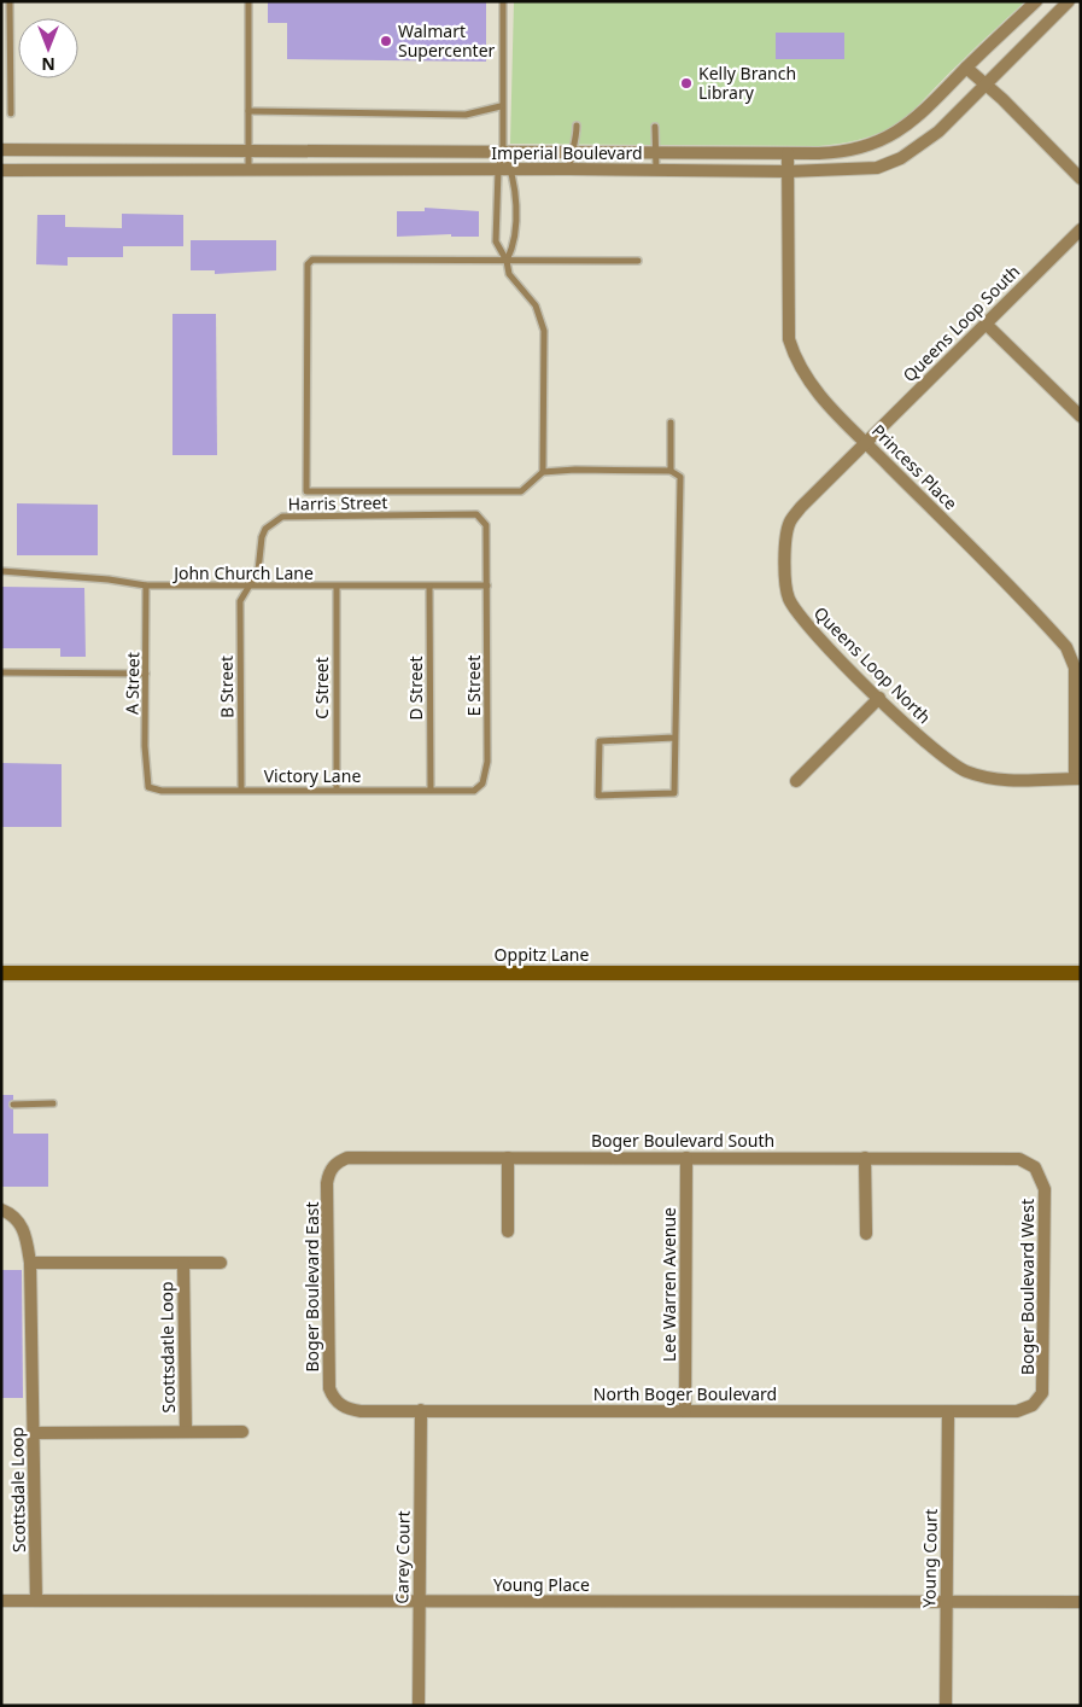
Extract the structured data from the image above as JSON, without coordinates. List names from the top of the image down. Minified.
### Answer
{"streets":{"street":["Imperial Boulevard","Queens Loop South","Princess Place","Queens Loop North","Oppitz Lane","Boger Boulevard South","Lee Warren Avenue","Boger Boulevard East","Boger Boulevard West","Scottsdatle Loop","North Boger Boulevard","Scottsdale Loop","Carey Court","Young Court","Young Place"],"lane":["Harris Street","John Church Lane","A Street","E Street","B Street","C Street","D Street","Victory Lane"]},"crossings":[["Imperial Boulevard","Princess Place"],["Queens Loop South","Princess Place"],["Queens Loop South","Queens Loop North"],["Princess Place","Queens Loop North"],["Harris Street","John Church Lane"],["Harris Street","E Street"],["Harris Street","B Street"],["John Church Lane","A Street"],["John Church Lane","E Street"],["John Church Lane","B Street"],["John Church Lane","C Street"],["John Church Lane","D Street"],["A Street","Victory Lane"],["E Street","Victory Lane"],["B Street","Victory Lane"],["C Street","Victory Lane"],["D Street","Victory Lane"],["Boger Boulevard South","Lee Warren Avenue"],["Boger Boulevard South","Boger Boulevard East"],["Boger Boulevard South","Boger Boulevard West"],["Lee Warren Avenue","North Boger Boulevard"],["Boger Boulevard East","North Boger Boulevard"],["Boger Boulevard West","North Boger Boulevard"],["North Boger Boulevard","Carey Court"],["North Boger Boulevard","Young Court"],["Scottsdale Loop","Young Place"],["Carey Court","Young Place"],["Young Court","Young Place"]],"places":["Walmart Supercenter","Kelly Branch Library"],"north":"bottom"}
